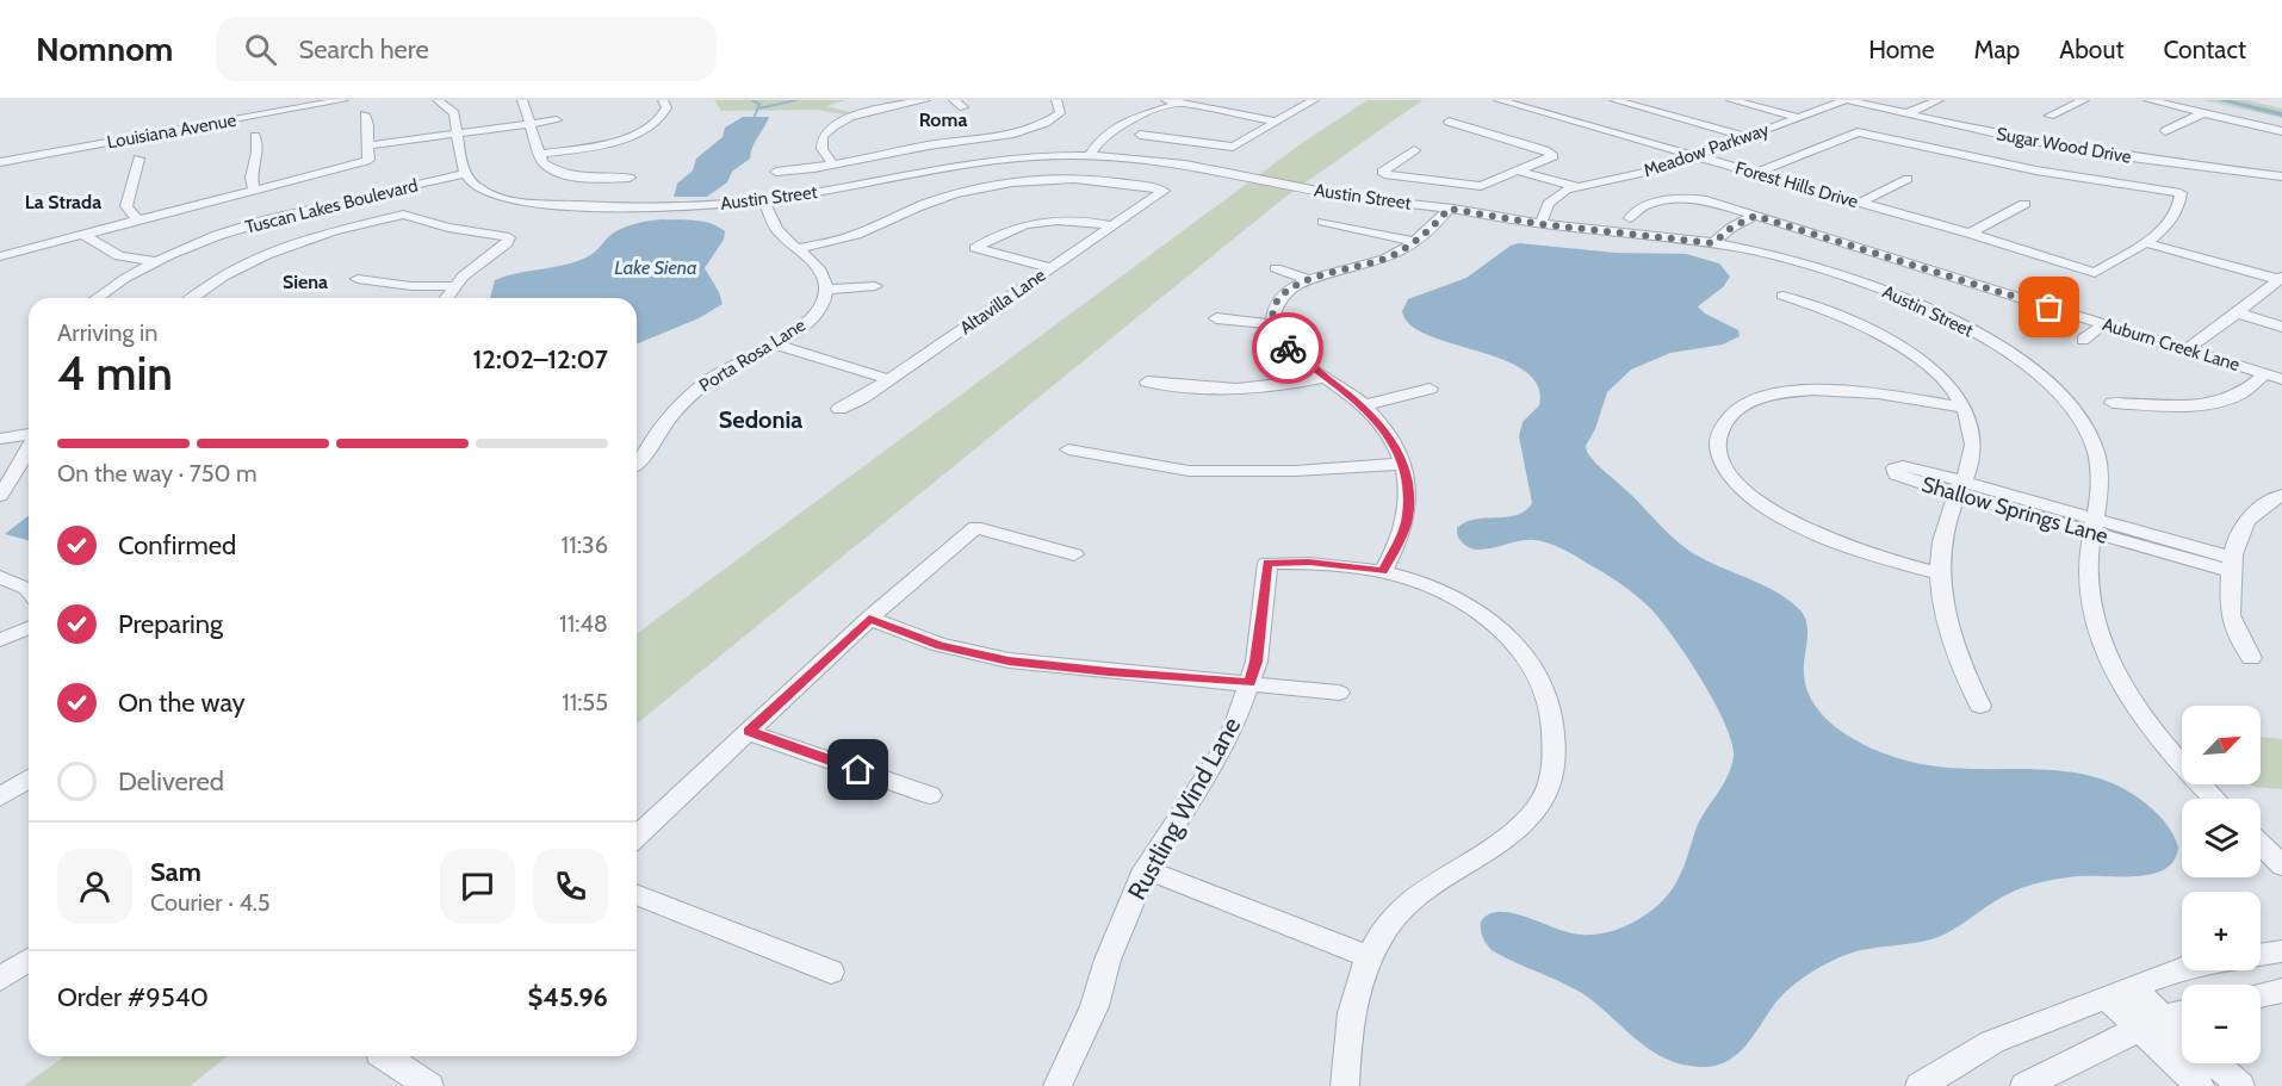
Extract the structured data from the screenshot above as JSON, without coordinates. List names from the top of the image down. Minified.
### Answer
{"streets":{"street":["Louisiana Avenue","Sugar Wood Drive","Meadow Parkway","Forest Hills Drive","Austin Street","Tuscan Lakes Boulevard","Altavilla Lane","Auburn Creek Lane","Porta Rosa Lane","Shallow Springs Lane","Rustling Wind Lane"]},"crossings":[["Sugar Wood Drive","Meadow Parkway"],["Meadow Parkway","Forest Hills Drive"],["Austin Street","Tuscan Lakes Boulevard"],["Austin Street","Shallow Springs Lane"]],"districts":["Roma","La Strada","Siena","Sedonia"],"water":["Lake Siena"],"north":"top right","page":{"header":"Nomnom","search":"Search here","nav":["Home","Map","About","Contact"],"heading":["4 min","Arriving in","12:02–12:07"],"panel":["Sam","Courier · 4.5","Order #9540","$45.96"],"bar":"On the way · 750 m","list":[["Confirmed","11:36"],["Preparing","11:48"],["On the way","11:55"],"Delivered"],"map_buttons":["+","−"]}}
